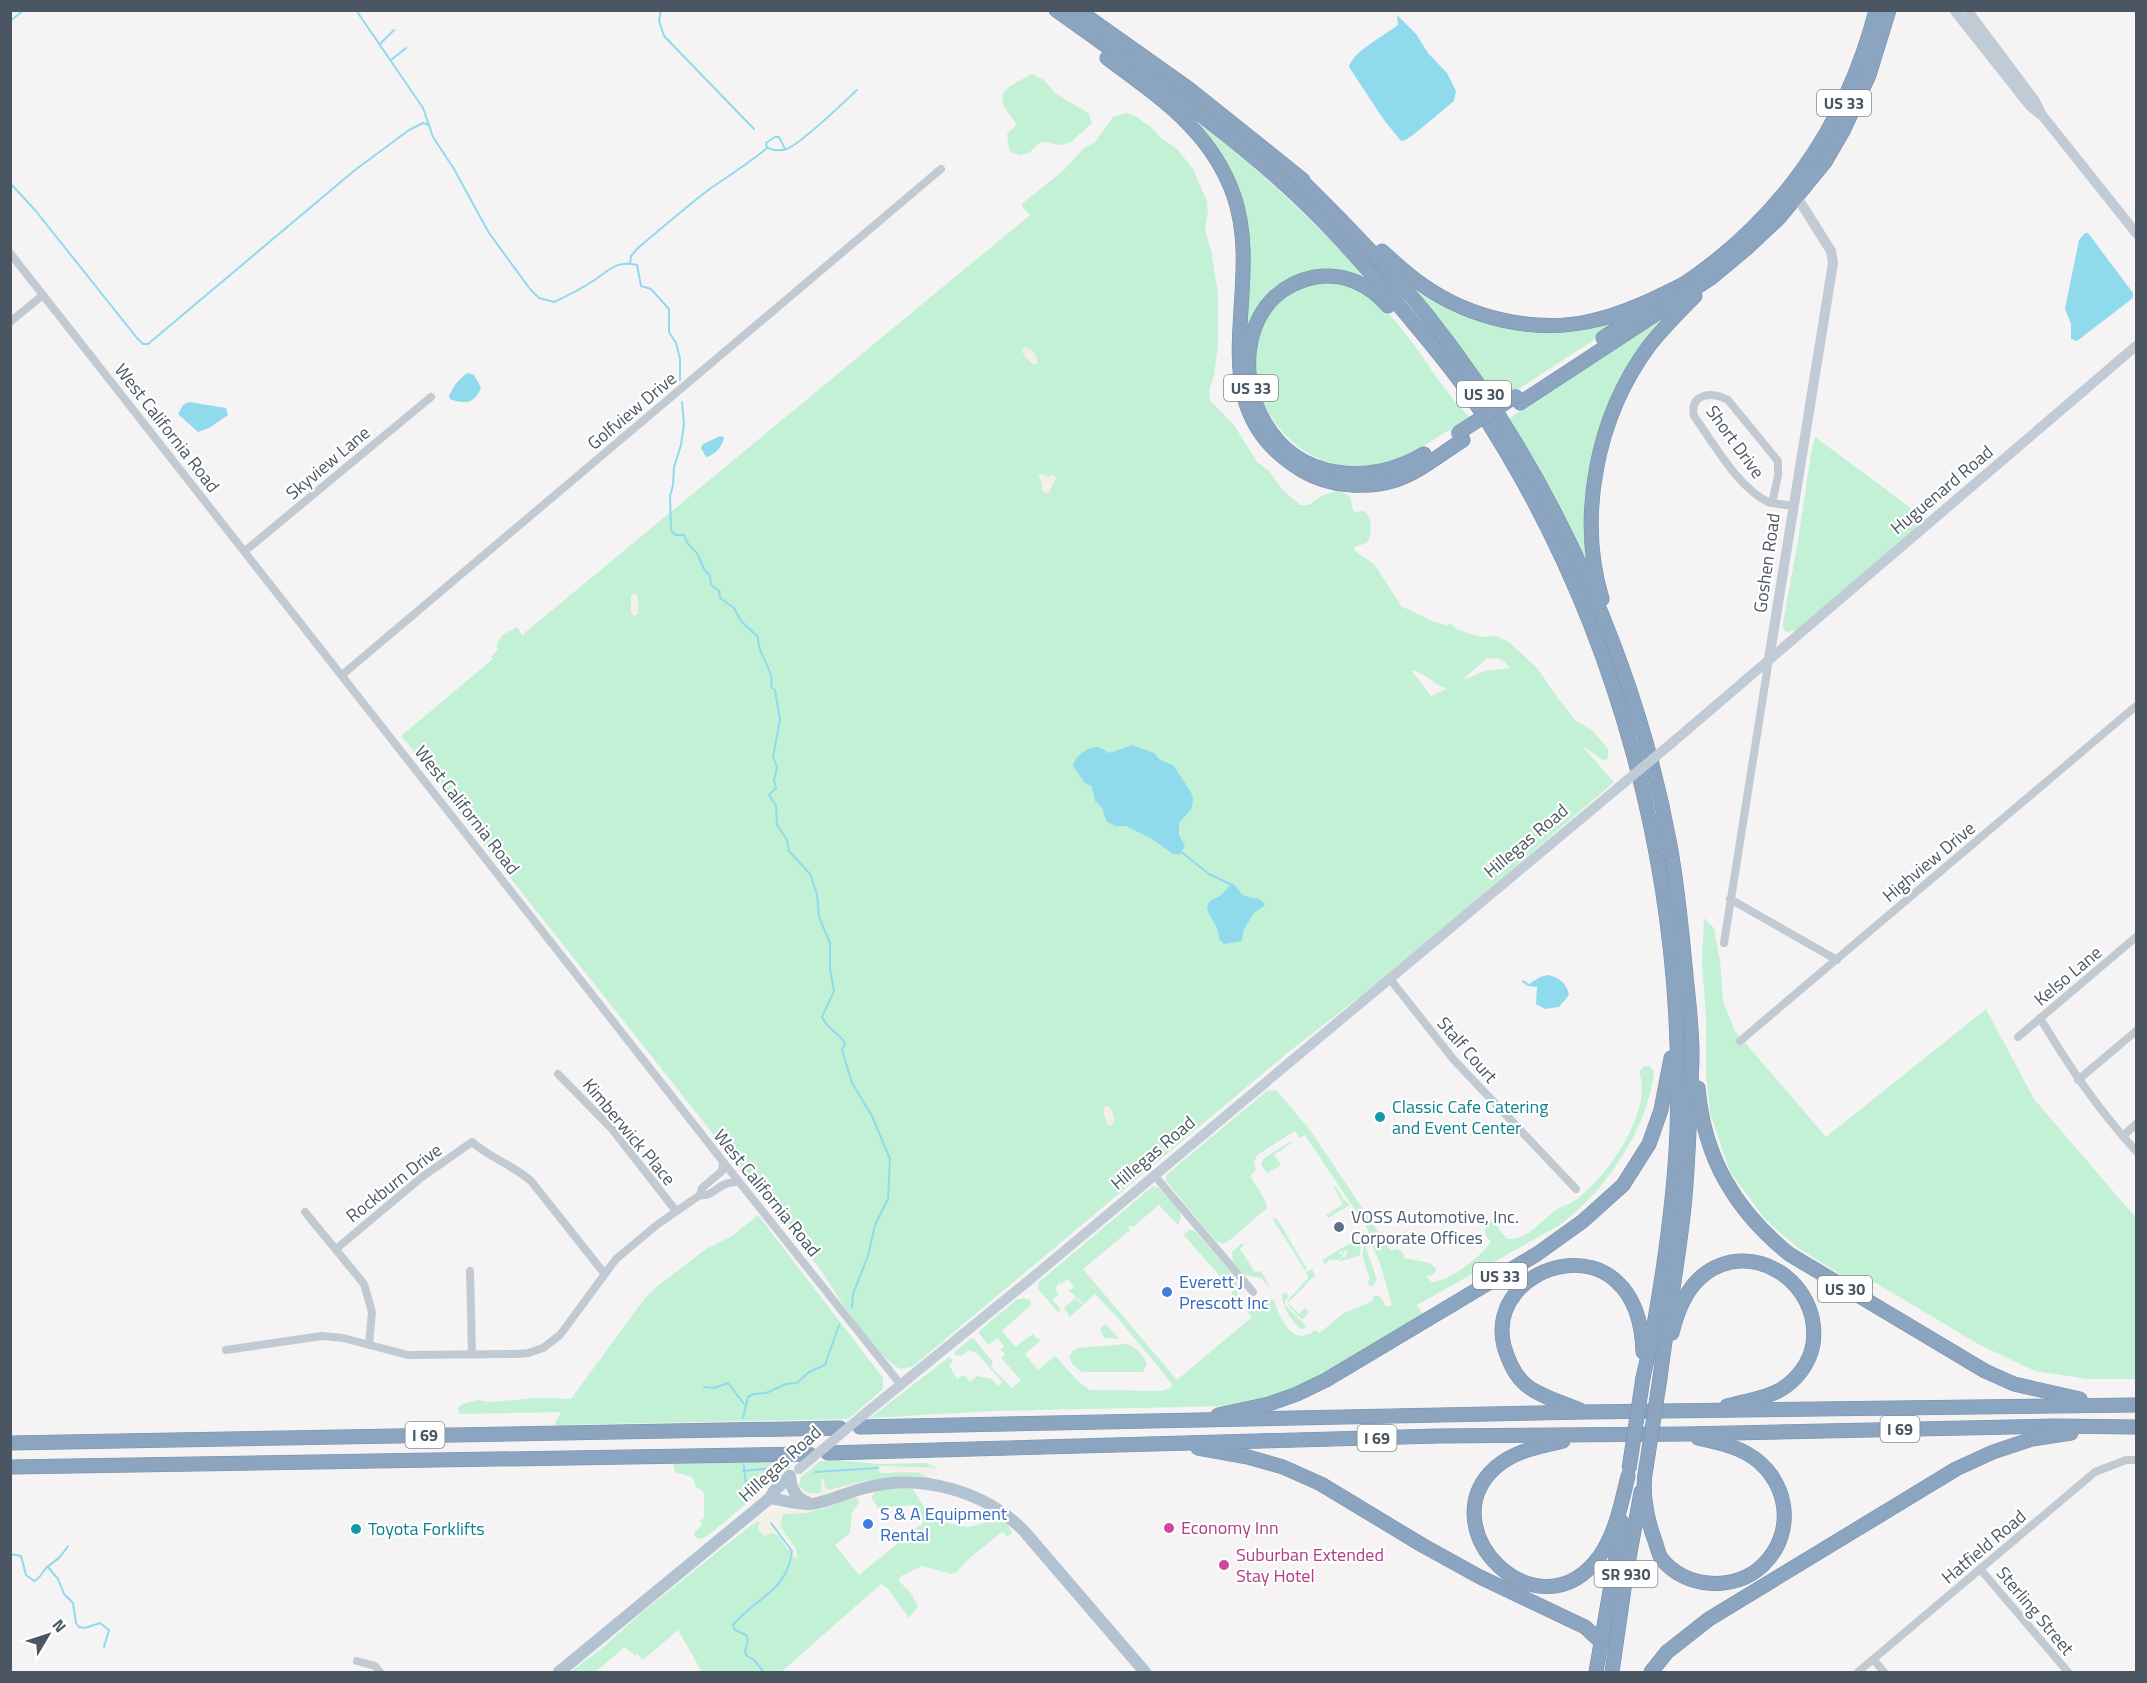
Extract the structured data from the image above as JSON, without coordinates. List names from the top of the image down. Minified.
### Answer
{"streets":{"highway":["US 33","US 30","I 69","SR 930"],"main road":["Huguenard Road","Goshen Road","Hillegas Road"],"street":["Golfview Drive","West California Road","Short Drive","Skyview Lane","Highview Drive","Kelso Lane","Stalf Court","Kimberwick Place","Rockburn Drive","Hatfield Road","Sterling Street"]},"crossings":[["US 33","US 30"],["US 33","Goshen Road"],["US 33","I 69"],["US 30","I 69"],["US 30","SR 930"],["Golfview Drive","West California Road"],["West California Road","Skyview Lane"],["West California Road","Hillegas Road"],["Short Drive","Goshen Road"],["Huguenard Road","Goshen Road"],["Huguenard Road","Hillegas Road"],["Goshen Road","Hillegas Road"],["Hillegas Road","Stalf Court"],["Hatfield Road","Sterling Street"]],"places":["Classic Cafe Catering and Event Center","VOSS Automotive, Inc. Corporate Offices","Everett J Prescott Inc","S & A Equipment Rental","Economy Inn","Toyota Forklifts","Suburban Extended Stay Hotel"],"north":"top right"}
